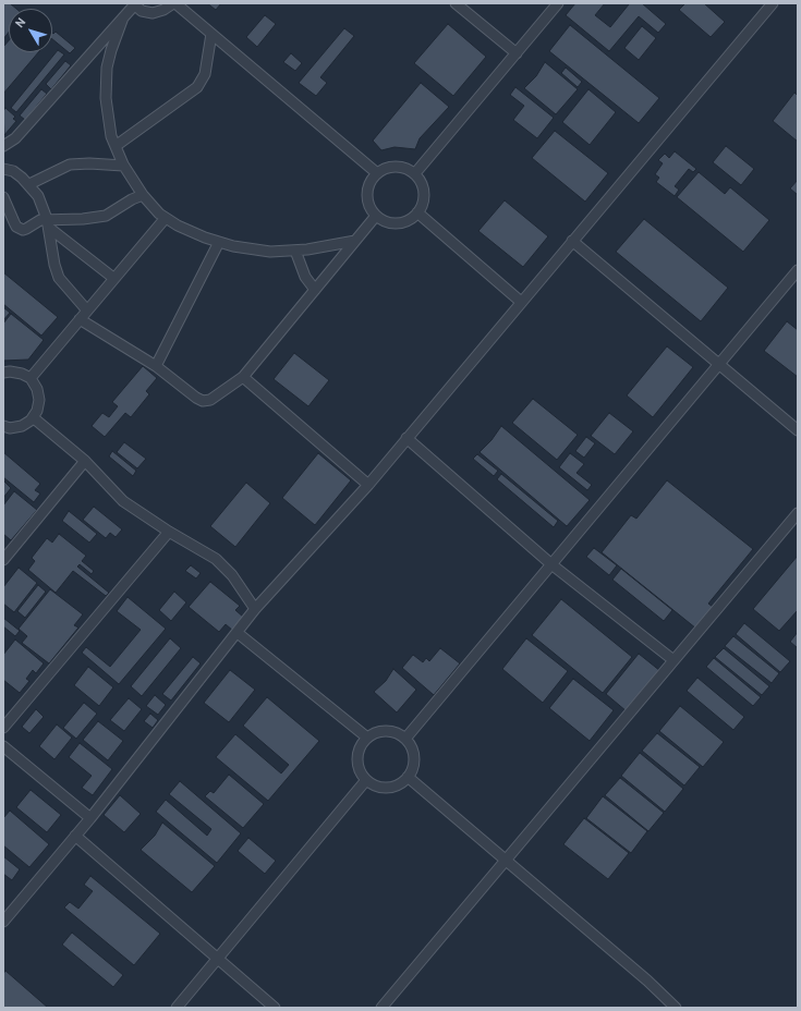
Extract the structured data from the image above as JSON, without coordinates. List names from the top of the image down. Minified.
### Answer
{"north":"top left"}
